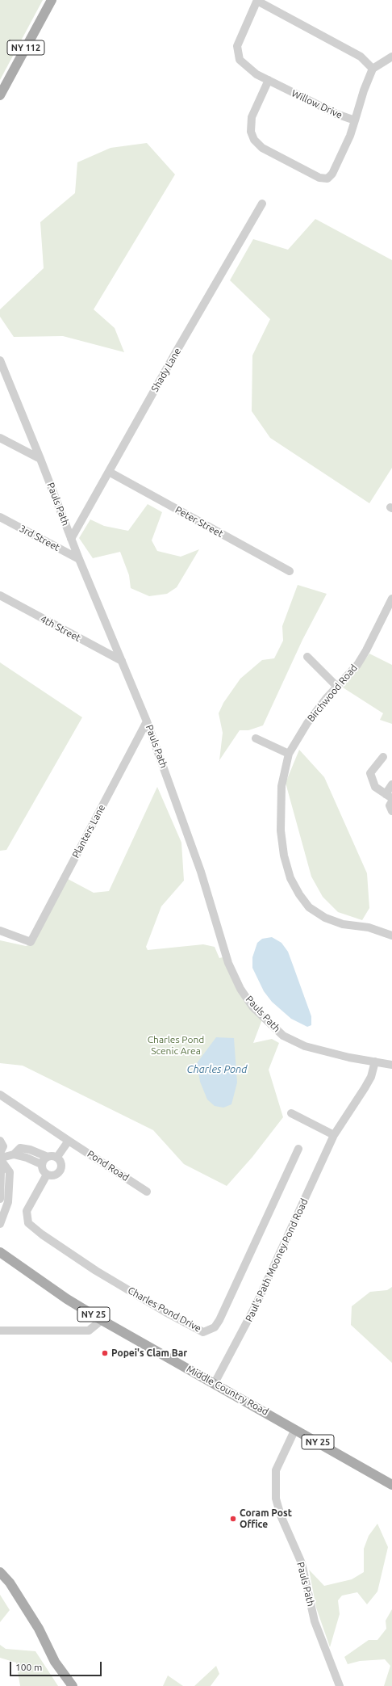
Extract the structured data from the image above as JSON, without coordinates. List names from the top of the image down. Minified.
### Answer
{"streets":{"main road":["NY 112","NY 25","Middle Country Road"],"street":["Willow Drive","Shady Lane","Pauls Path","Peter Street","3rd Street","4th Street","Birchwood Road","Planters Lane","Pond Road","Paul's Path Mooney Pond Road","Charles Pond Drive"]},"crossings":[["Shady Lane","Pauls Path"],["Shady Lane","Peter Street"],["Pauls Path","3rd Street"],["Pauls Path","4th Street"],["Pauls Path","Planters Lane"],["Pauls Path","Paul's Path Mooney Pond Road"],["Pauls Path","Middle Country Road"],["Paul's Path Mooney Pond Road","Middle Country Road"]],"water":["Charles Pond"],"parks":["Charles Pond Scenic Area"],"places":["Popei's Clam Bar","Coram Post Office"],"scale_bar":"100 m"}
